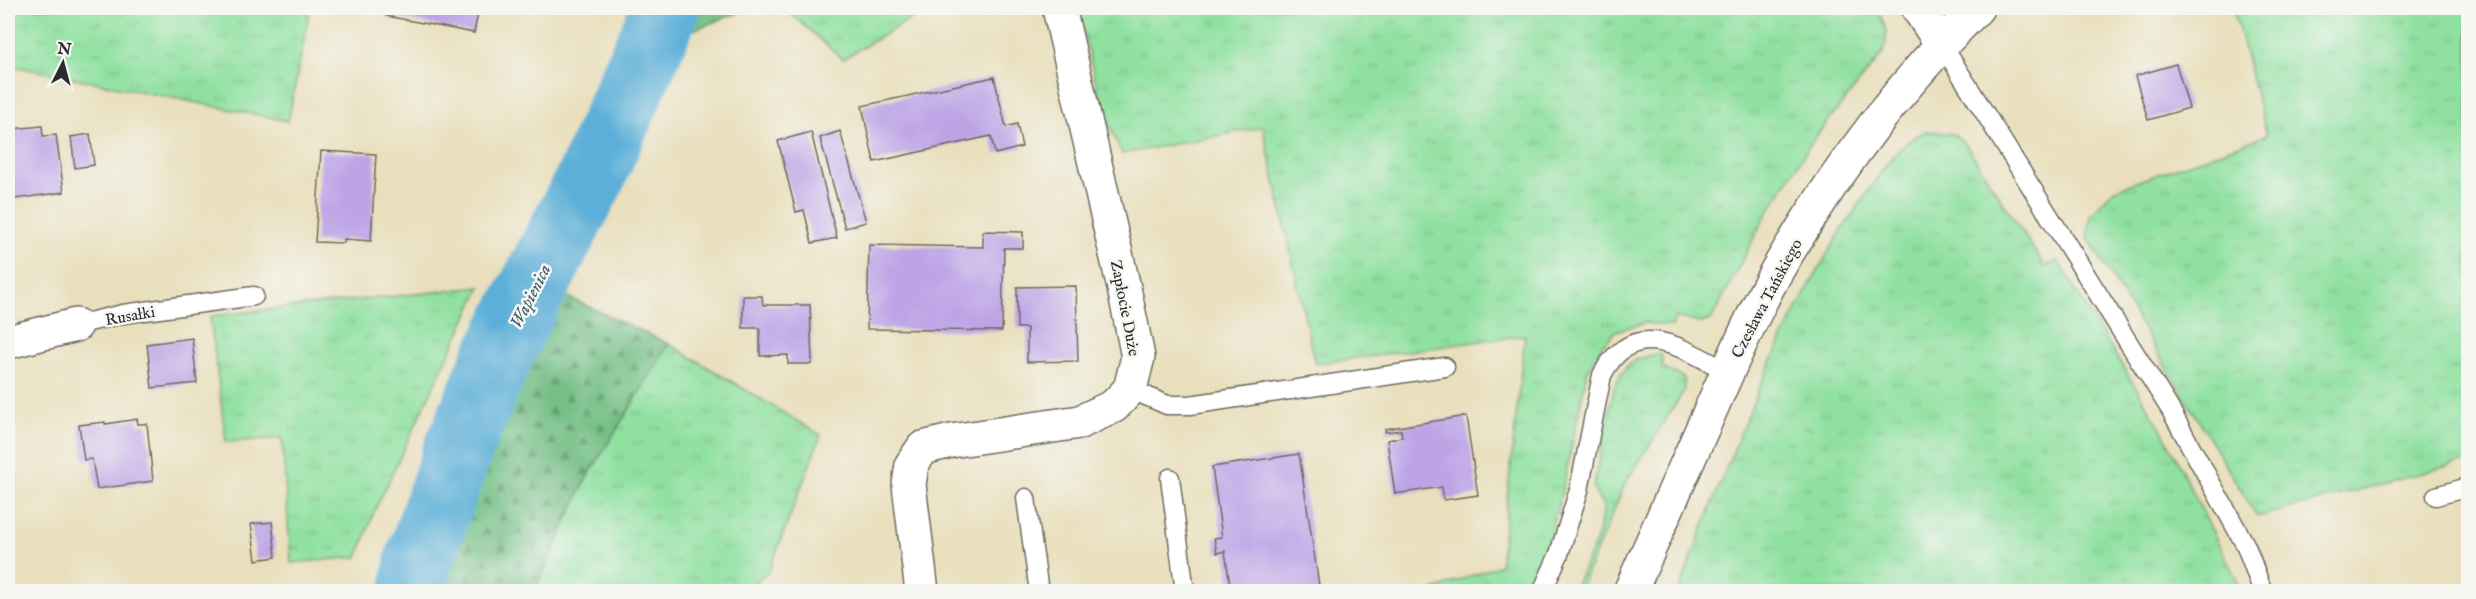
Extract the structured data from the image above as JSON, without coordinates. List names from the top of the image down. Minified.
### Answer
{"streets":{"street":["Czesława Tańskiego","Zapłocie Duże","Rusałki"]},"water":["Wapienica"],"north":"top"}
